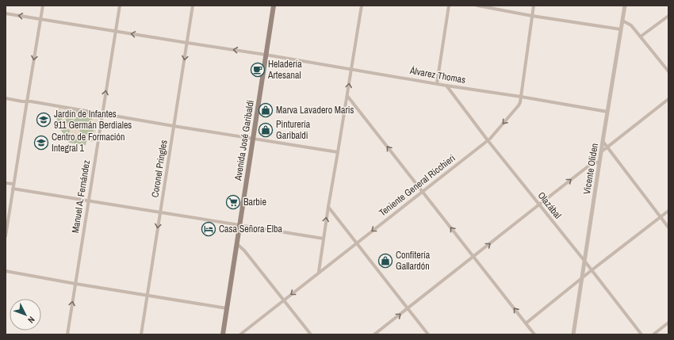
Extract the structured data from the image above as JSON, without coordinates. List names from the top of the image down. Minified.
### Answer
{"streets":{"main road":["Avenida José Garibaldi"],"street":["Álvarez Thomas","Coronel Pringles","Vicente Oliden","Teniente General Ricchieri","Manuel A. Fernández","Olazábal"]},"crossings":[["Álvarez Thomas","Avenida José Garibaldi"],["Álvarez Thomas","Coronel Pringles"],["Álvarez Thomas","Vicente Oliden"],["Álvarez Thomas","Teniente General Ricchieri"],["Álvarez Thomas","Manuel A. Fernández"],["Álvarez Thomas","Olazábal"],["Vicente Oliden","Olazábal"],["Teniente General Ricchieri","Olazábal"]],"one_way":["Coronel Pringles","Teniente General Ricchieri","Manuel A. Fernández"],"places":{"cafe":["Heladería Artesanal"],"shop":["Marva Lavadero Maris","Pinturería Garibaldi","Confitería Gallardón"],"school or university":["Jardín de Infantes 911 Germán Berdiales","Centro de Formación Integral 1"],"supermarket":["Barbie"],"hotel":["Casa Señora Elba"]},"north":"bottom right"}
